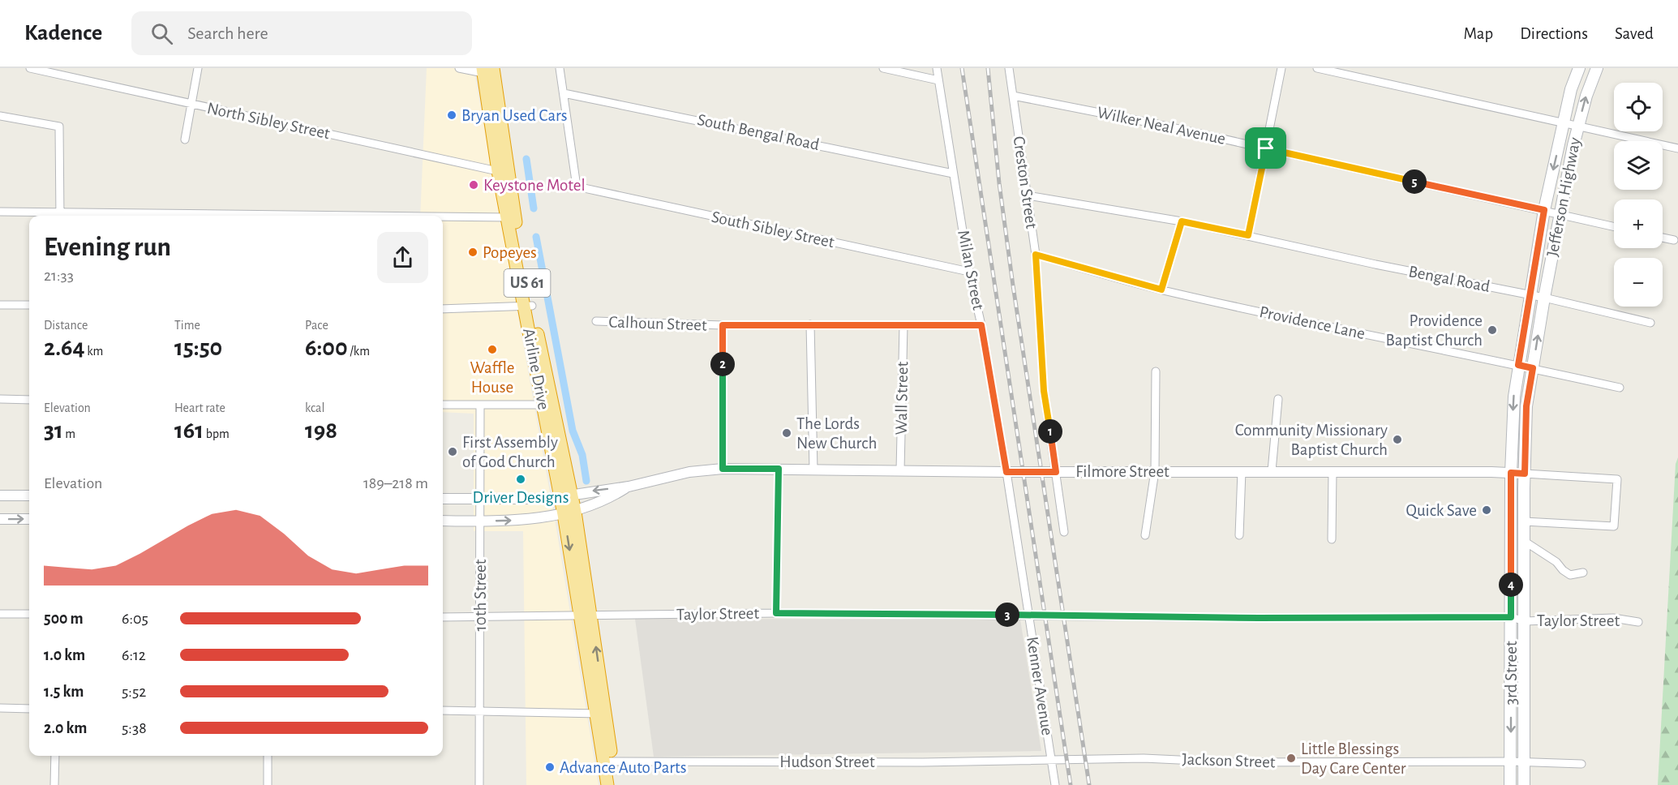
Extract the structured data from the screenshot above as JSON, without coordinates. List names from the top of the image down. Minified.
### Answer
{"streets":{"highway":["US 61","Airline Drive"],"main road":["Jefferson Highway","3rd Street"],"street":["North Sibley Street","Wilker Neal Avenue","South Bengal Road","Creston Street","South Sibley Street","Milan Street","Bengal Road","Providence Lane","Calhoun Street","Wall Street","Filmore Street","10th Street","Taylor Street","Kenner Avenue","Jackson Street","Hudson Street"]},"crossings":[["North Sibley Street","Airline Drive"],["Wilker Neal Avenue","Creston Street"],["Wilker Neal Avenue","Jefferson Highway"],["South Bengal Road","South Sibley Street"],["South Bengal Road","Milan Street"],["Creston Street","Providence Lane"],["Creston Street","Filmore Street"],["Jefferson Highway","Bengal Road"],["Jefferson Highway","Providence Lane"],["Jefferson Highway","Filmore Street"],["Jefferson Highway","3rd Street"],["South Sibley Street","Milan Street"],["Milan Street","Calhoun Street"],["Milan Street","Filmore Street"],["Milan Street","Kenner Avenue"],["Calhoun Street","Wall Street"],["Airline Drive","Filmore Street"],["Airline Drive","Taylor Street"],["Airline Drive","Hudson Street"],["Wall Street","Filmore Street"],["Filmore Street","10th Street"],["Filmore Street","3rd Street"],["Filmore Street","Kenner Avenue"],["10th Street","Taylor Street"],["Taylor Street","3rd Street"],["Taylor Street","Kenner Avenue"],["3rd Street","Jackson Street"],["Kenner Avenue","Jackson Street"],["Kenner Avenue","Hudson Street"],["Jackson Street","Hudson Street"]],"places":["Bryan Used Cars","Keystone Motel","Popeyes","Providence Baptist Church","Waffle House","The Lords New Church","Community Missionary Baptist Church","First Assembly of God Church","Driver Designs","Quick Save","Little Blessings Day Care Center","Advance Auto Parts"],"page":{"header":"Kadence","search":"Search here","nav":["Map","Directions","Saved"],"map_buttons":["+","−"],"pins":["5","2","1","4","3"],"heading":["Evening run","21:33"],"stats":[["Distance","2.64 km"],["Time","15:50"],["Pace","6:00 /km"],["Elevation","31 m"],["Heart rate","161 bpm"],["kcal","198"]],"chart":["Elevation","189–218 m"],"list":[{"name":"500 m","note":"6:05"},{"name":"1.0 km","note":"6:12"},{"name":"1.5 km","note":"5:52"},{"name":"2.0 km","note":"5:38"}]}}
